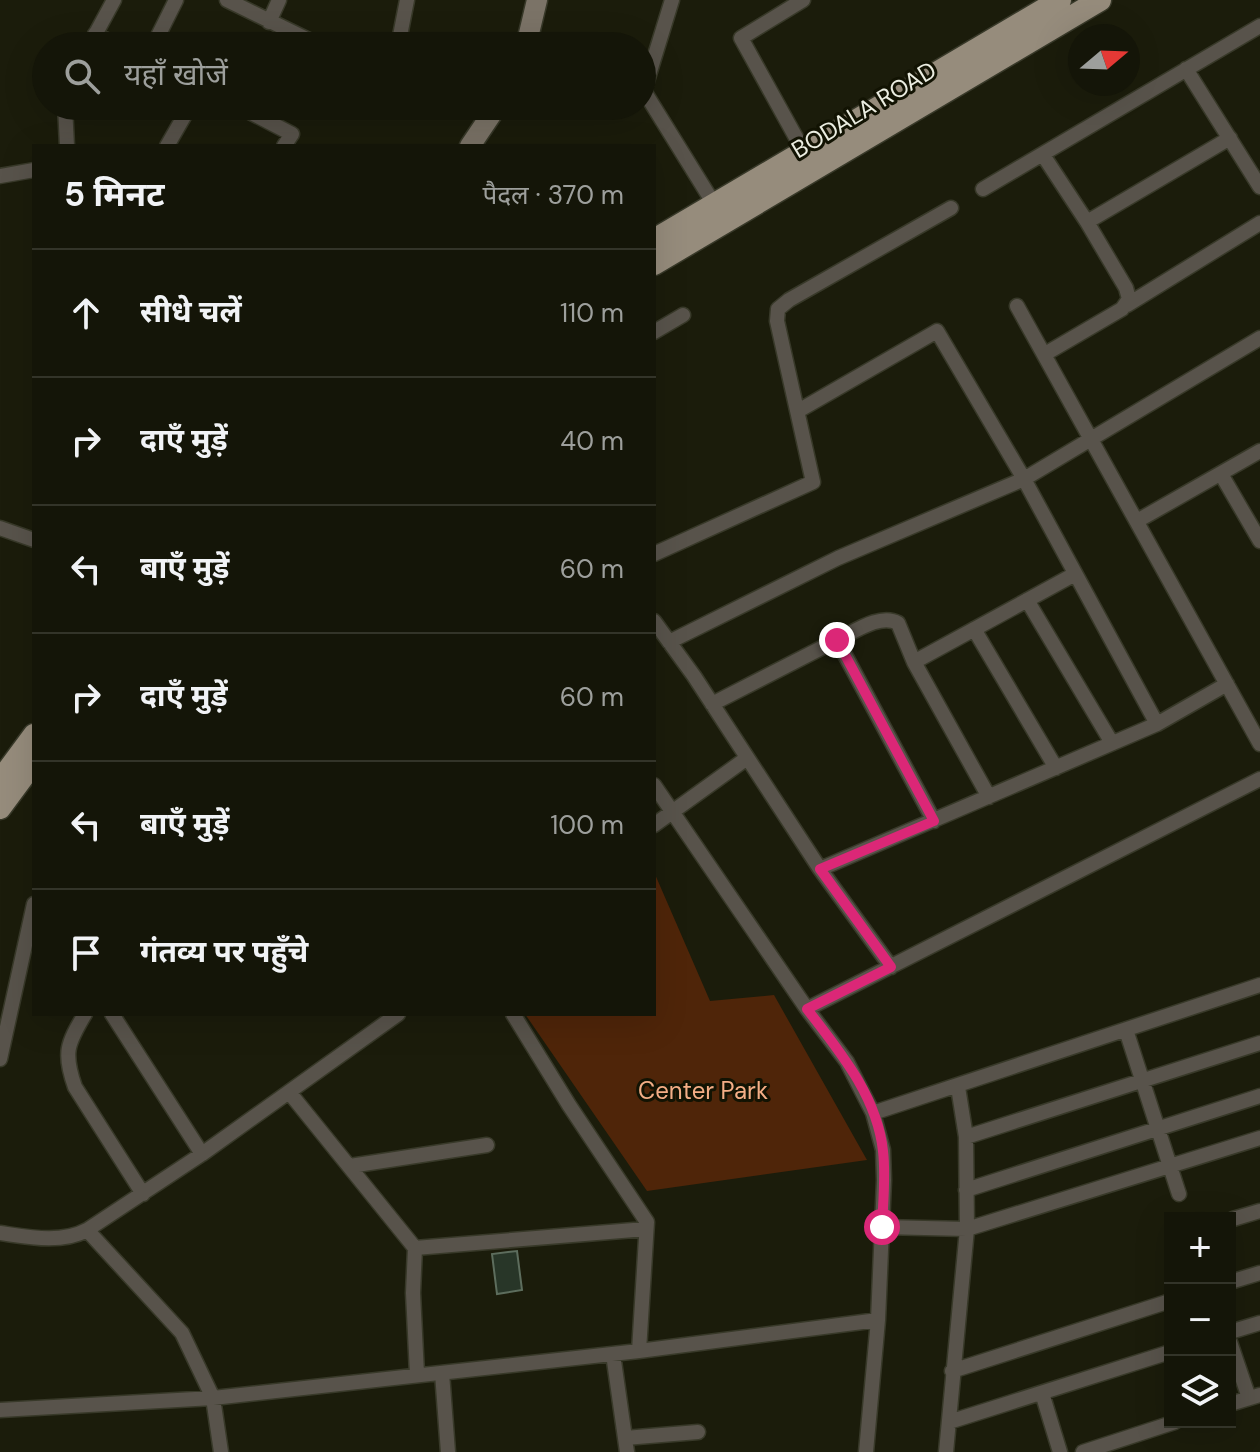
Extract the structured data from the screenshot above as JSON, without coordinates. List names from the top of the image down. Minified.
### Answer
{"streets":{"main road":["BODALA ROAD"]},"parks":["Center Park"],"north":"right","page":{"search":"यहाँ खोजें","heading":["5 मिनट","पैदल · 370 m"],"list":[["सीधे चलें","110 m"],["दाएँ मुड़ें","40 m"],["बाएँ मुड़ें","60 m"],["दाएँ मुड़ें","60 m"],["बाएँ मुड़ें","100 m"],"गंतव्य पर पहुँचे"],"map_buttons":["+","−"]}}
